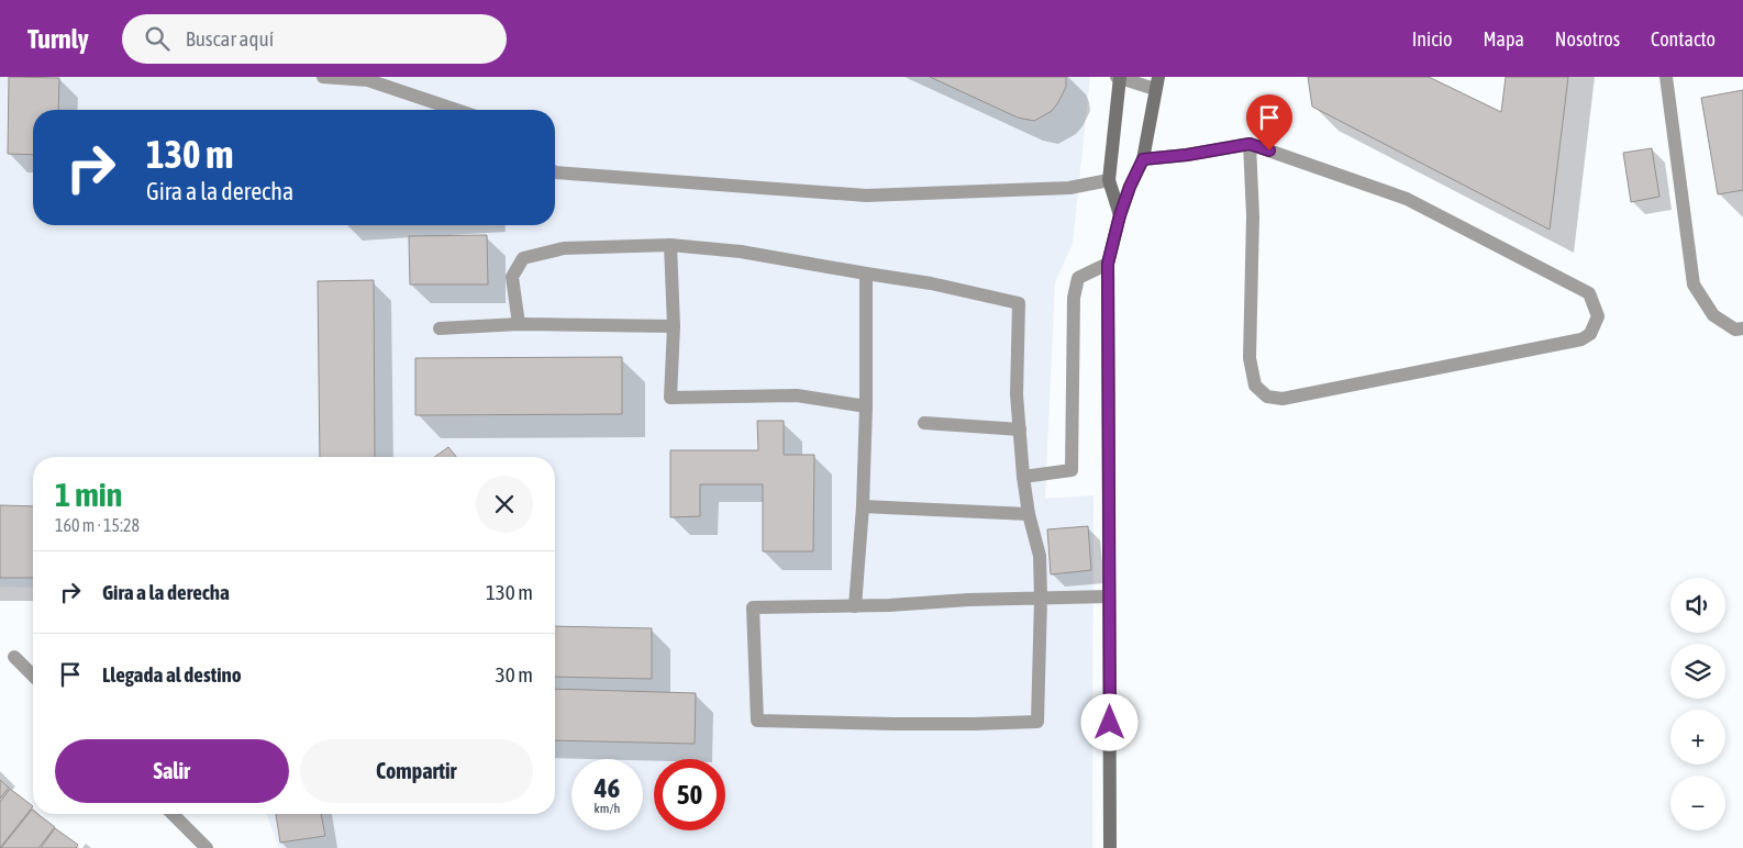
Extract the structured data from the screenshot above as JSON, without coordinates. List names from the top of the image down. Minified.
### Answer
{"page":{"header":"Turnly","search":"Buscar aquí","nav":["Inicio","Mapa","Nosotros","Contacto"],"turn":["130 m","Gira a la derecha"],"heading":["1 min","160 m · 15:28"],"list":[{"name":"Gira a la derecha","value":"130 m"},{"name":"Llegada al destino","value":"30 m"}],"map_buttons":["+","−"],"buttons":["Salir","Compartir"],"speed":"46 km/h","limit":"50"}}
